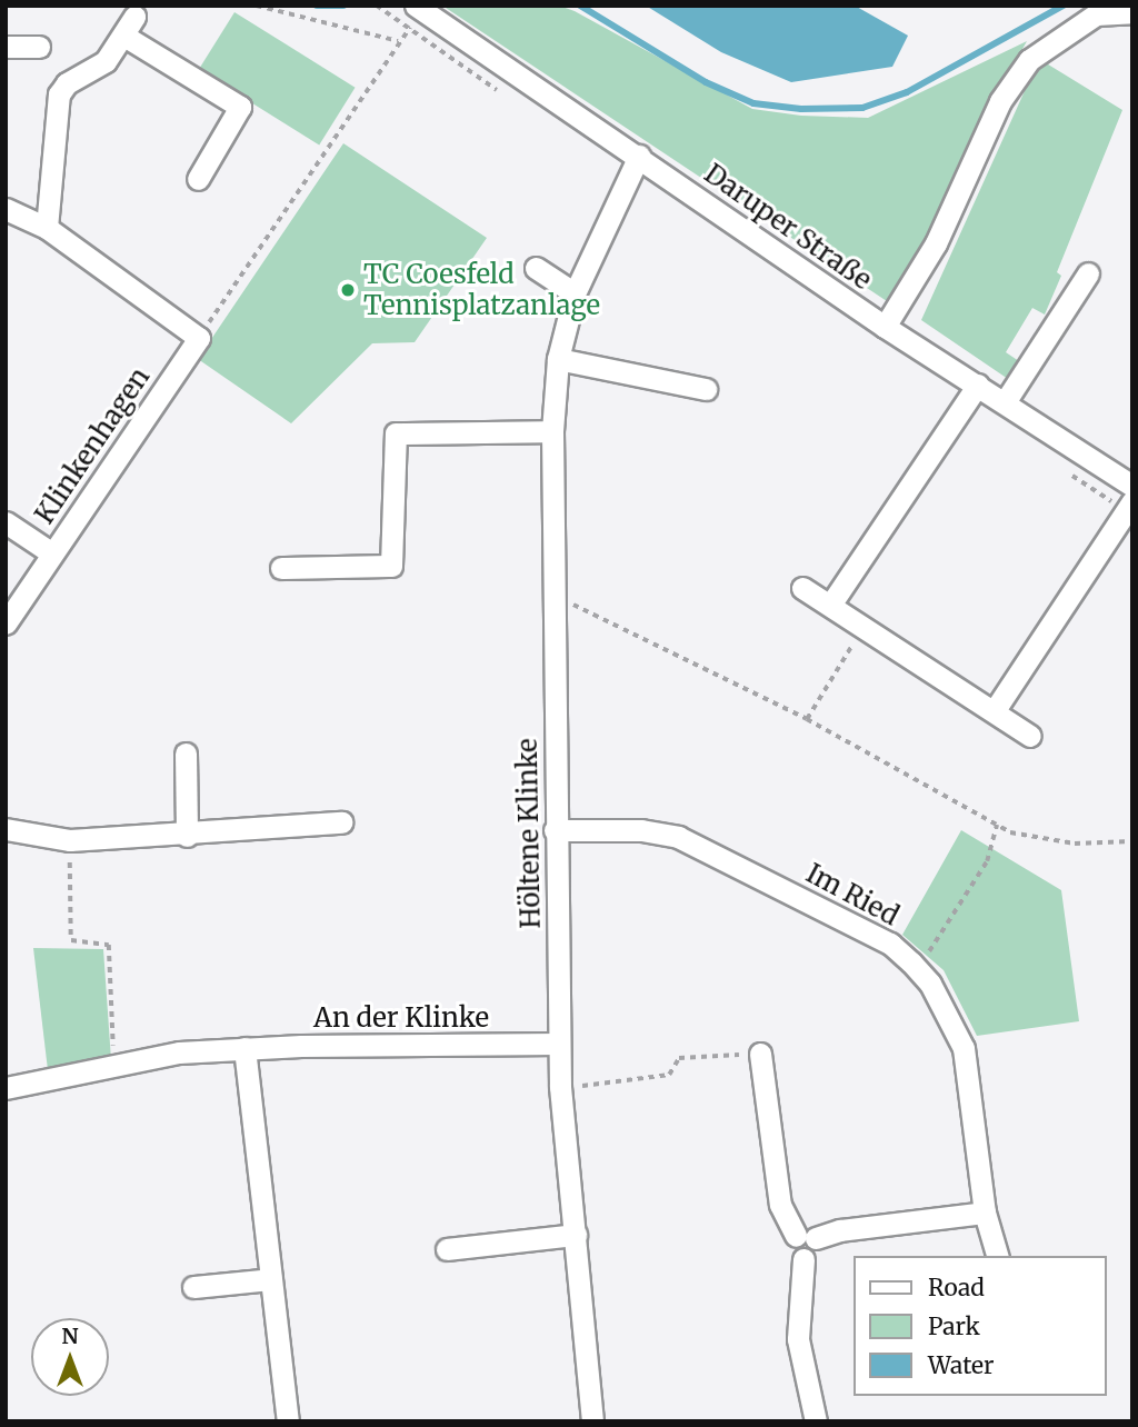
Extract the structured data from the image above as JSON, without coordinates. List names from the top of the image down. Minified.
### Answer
{"streets":{"street":["Daruper Straße","Klinkenhagen","Höltene Klinke","Im Ried","An der Klinke"]},"crossings":[["Daruper Straße","Höltene Klinke"],["Höltene Klinke","Im Ried"],["Höltene Klinke","An der Klinke"]],"places":["TC Coesfeld Tennisplatzanlage"],"legend":["Road","Park","Water"],"north":"top"}
